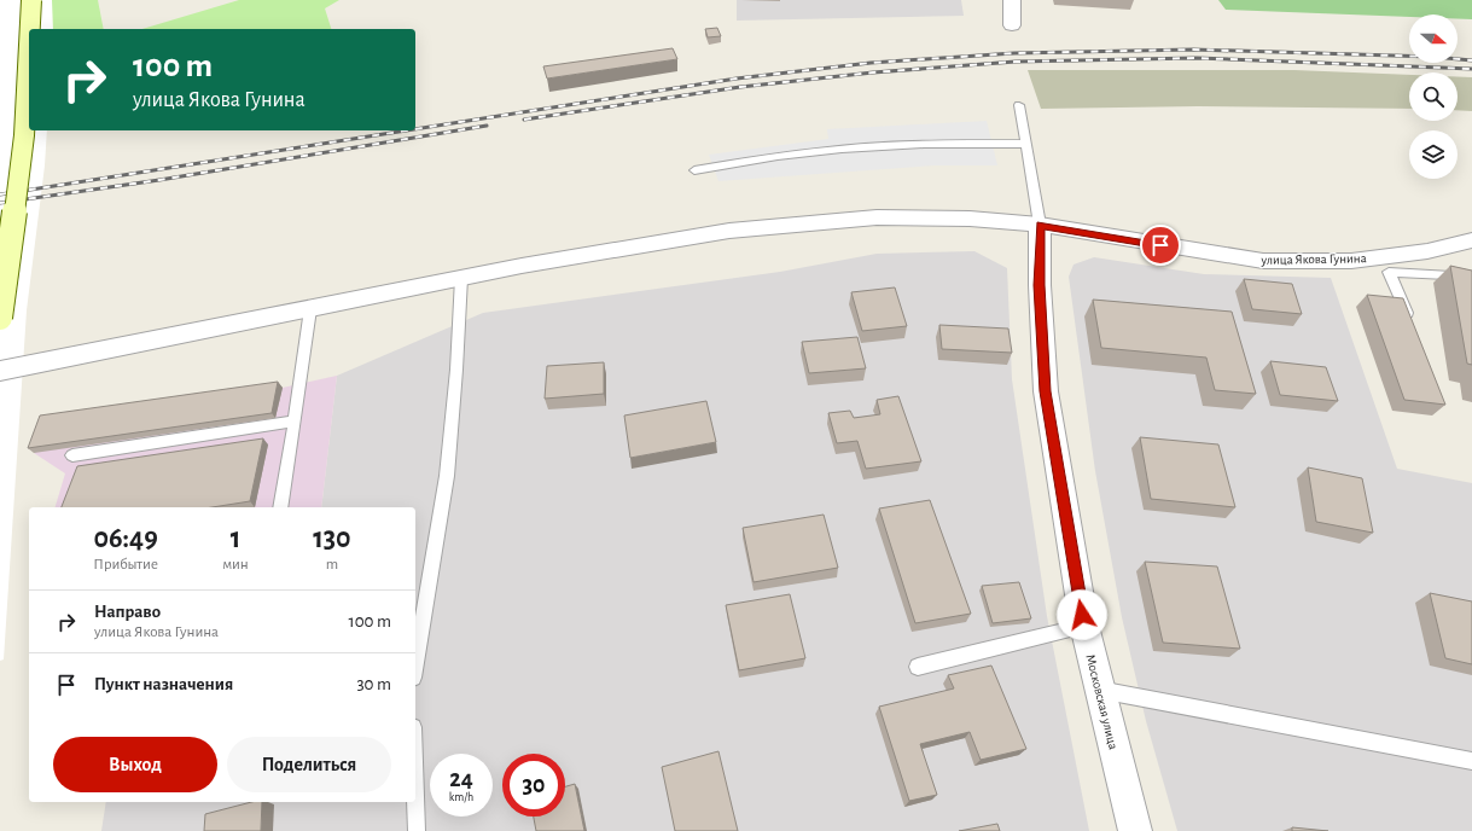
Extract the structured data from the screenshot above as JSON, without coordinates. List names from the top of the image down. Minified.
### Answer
{"streets":{"street":["улица Якова Гунина","Московская улица"]},"crossings":[["улица Якова Гунина","Московская улица"]],"north":"right","page":{"turn":["100 m","улица Якова Гунина"],"eta":["06:49","Прибытие","1","мин","130","m"],"list":[{"name":"Направо","note":"улица Якова Гунина","value":"100 m"},{"name":"Пункт назначения","value":"30 m"}],"buttons":["Выход","Поделиться"],"speed":"24 km/h","limit":"30"}}
